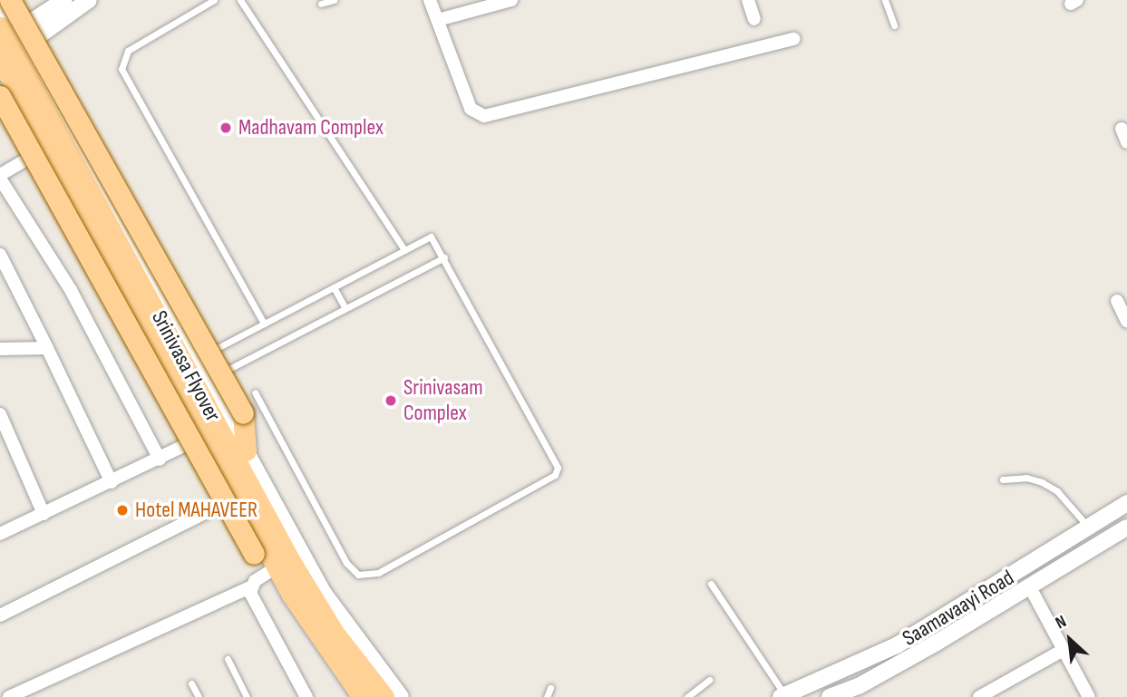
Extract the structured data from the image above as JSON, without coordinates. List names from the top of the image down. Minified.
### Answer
{"streets":{"main road":["Srinivasa Flyover"],"street":["Saamavaayi Road"]},"places":["Madhavam Complex","Srinivasam Complex","Hotel MAHAVEER"],"north":"top left"}
